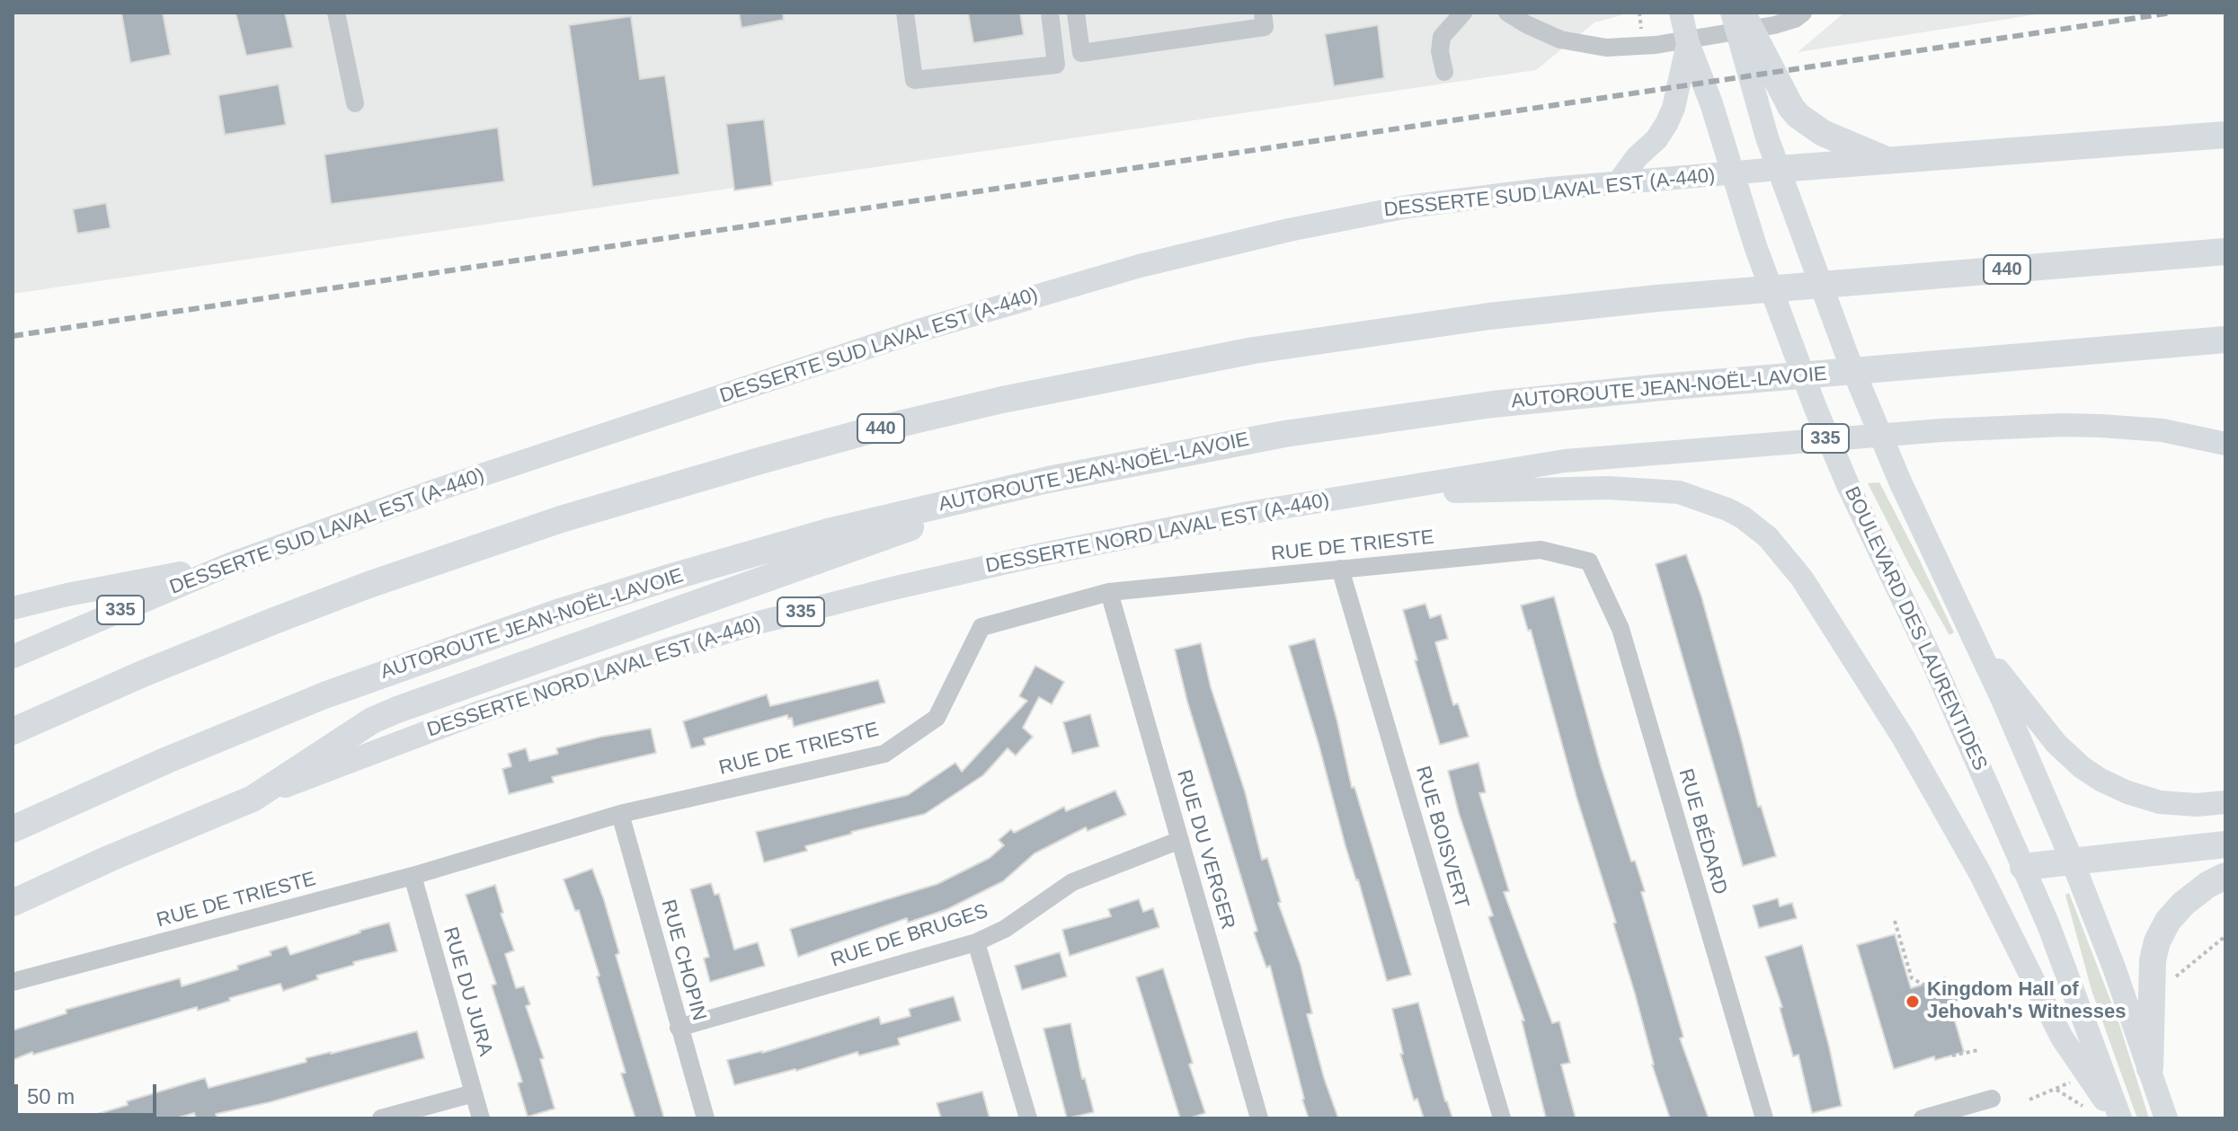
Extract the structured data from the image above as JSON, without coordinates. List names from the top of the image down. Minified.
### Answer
{"streets":{"highway":["440","AUTOROUTE JEAN-NOËL-LAVOIE","335","DESSERTE NORD LAVAL EST (A-440)"],"main road":["DESSERTE SUD LAVAL EST (A-440)","BOULEVARD DES LAURENTIDES"],"street":["RUE DE TRIESTE","RUE BÉDARD","RUE BOISVERT","RUE DU VERGER","RUE DE BRUGES","RUE CHOPIN","RUE DU JURA"]},"crossings":[["DESSERTE SUD LAVAL EST (A-440)","335"],["DESSERTE SUD LAVAL EST (A-440)","BOULEVARD DES LAURENTIDES"],["335","DESSERTE NORD LAVAL EST (A-440)"],["RUE DE TRIESTE","RUE BÉDARD"],["RUE DE TRIESTE","RUE BOISVERT"],["RUE DE TRIESTE","RUE DU VERGER"],["RUE DE TRIESTE","RUE CHOPIN"],["RUE DE TRIESTE","RUE DU JURA"],["RUE DU VERGER","RUE DE BRUGES"],["RUE DE BRUGES","RUE CHOPIN"]],"places":["Kingdom Hall of Jehovah's Witnesses"],"scale_bar":"50 m"}
